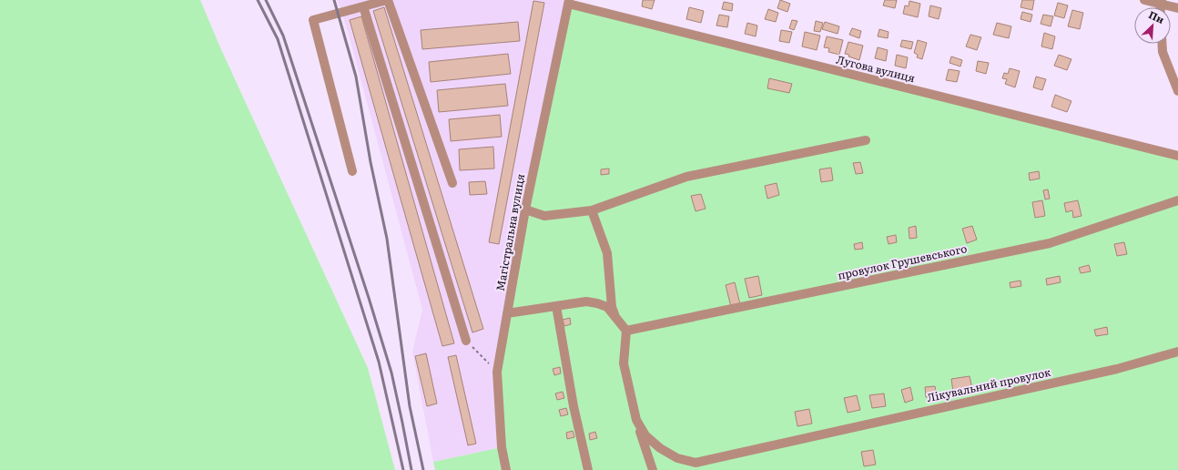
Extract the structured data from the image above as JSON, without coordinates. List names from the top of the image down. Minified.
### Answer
{"streets":{"street":["Лугова вулиця","Магістральна вулиця","провулок Грушевського","Лікувальний провулок"]},"crossings":[["Лугова вулиця","Магістральна вулиця"]],"north":"top right"}
